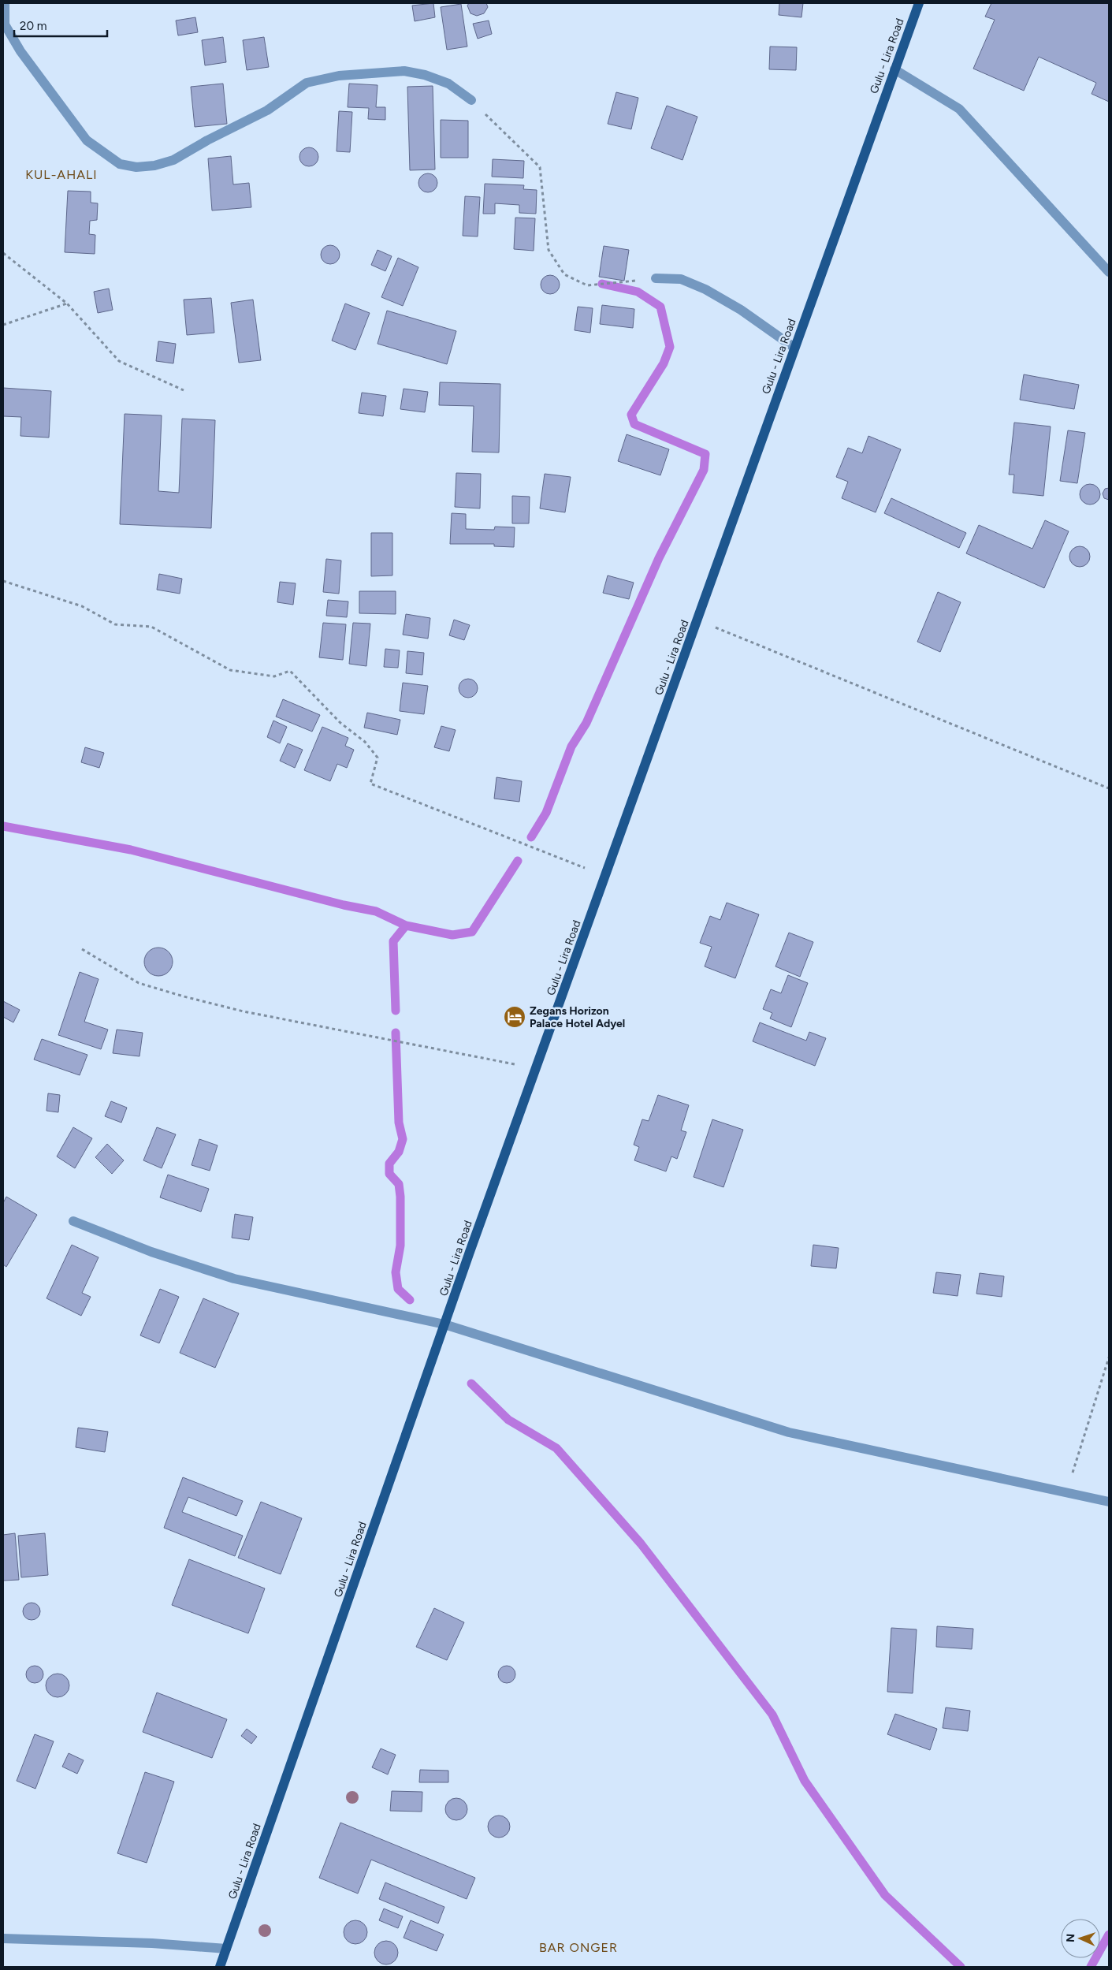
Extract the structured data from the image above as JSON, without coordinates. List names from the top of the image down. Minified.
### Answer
{"streets":{"main road":["Gulu - Lira Road"]},"districts":["KUL-AHALI","BAR ONGER"],"places":{"hotel":["Zegans Horizon Palace Hotel Adyel"]},"scale_bar":"20 m","north":"left"}
